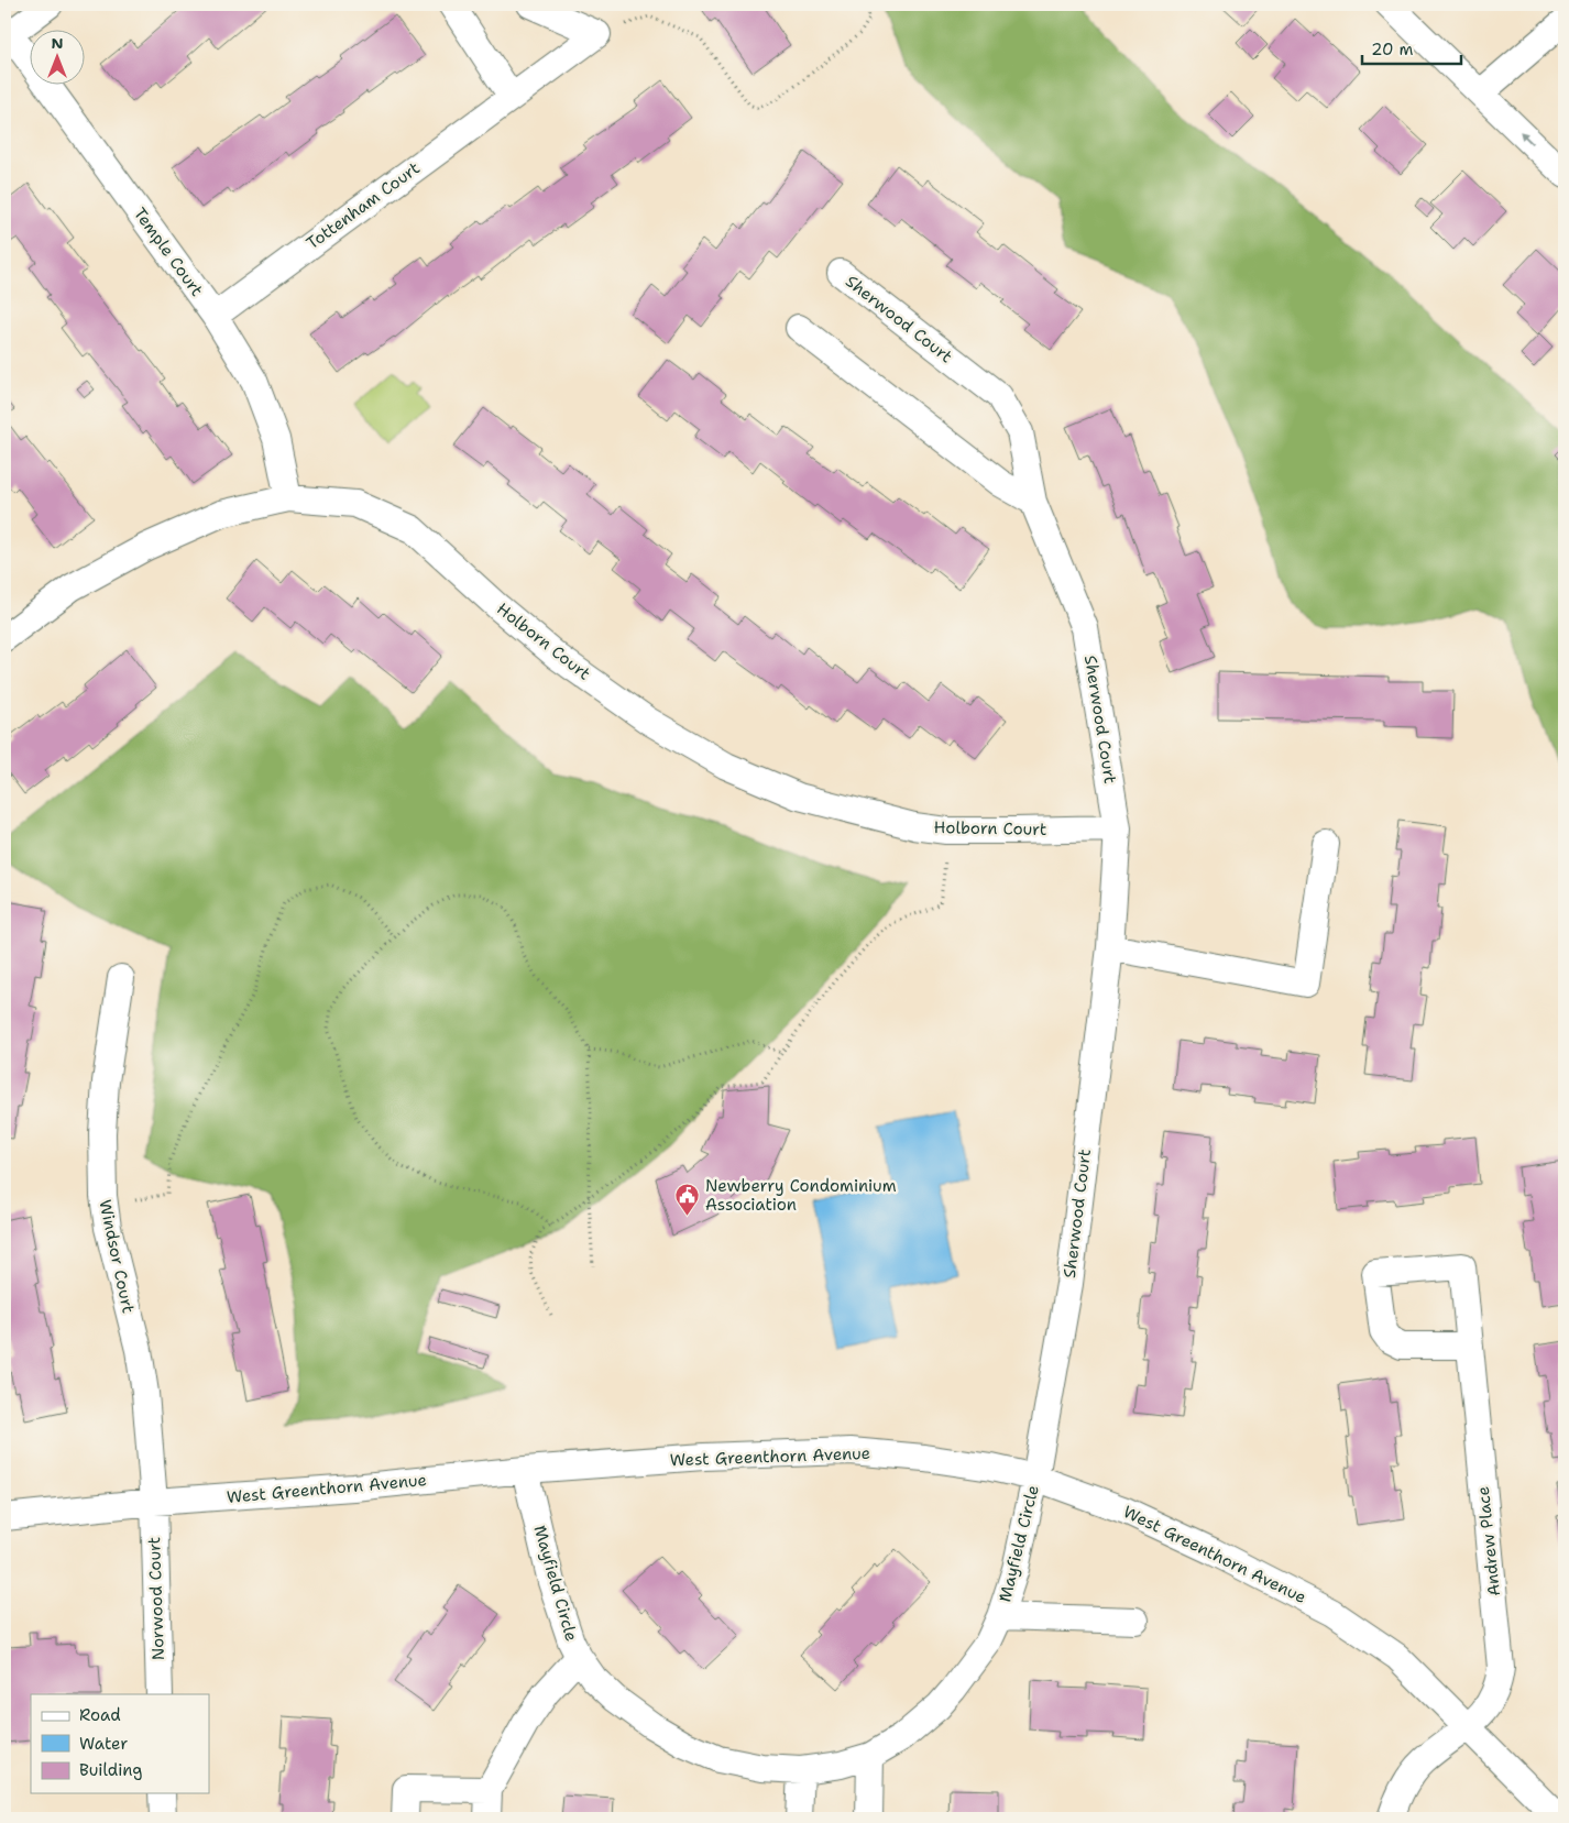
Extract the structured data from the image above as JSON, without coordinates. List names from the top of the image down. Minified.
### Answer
{"streets":{"street":["Tottenham Court","Temple Court","Sherwood Court","Holborn Court","Windsor Court","West Greenthorn Avenue","Andrew Place","Mayfield Circle","Norwood Court"]},"crossings":[["Tottenham Court","Temple Court"],["Temple Court","Holborn Court"],["Sherwood Court","Holborn Court"],["Sherwood Court","West Greenthorn Avenue"],["Sherwood Court","Mayfield Circle"],["Windsor Court","West Greenthorn Avenue"],["Windsor Court","Norwood Court"],["West Greenthorn Avenue","Andrew Place"],["West Greenthorn Avenue","Mayfield Circle"],["West Greenthorn Avenue","Norwood Court"]],"places":{"public building":["Newberry Condominium Association"]},"legend":["Road","Water","Building"],"scale_bar":"20 m","north":"top"}
